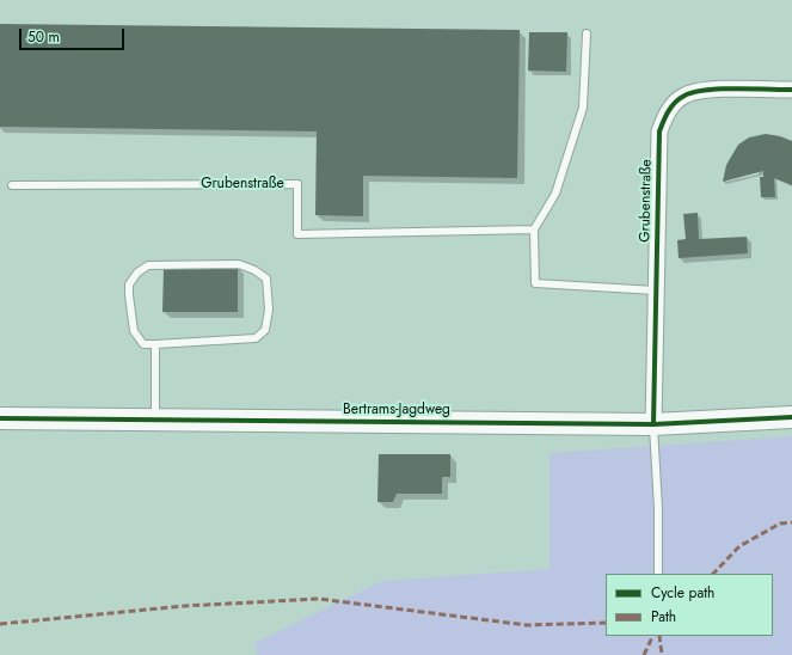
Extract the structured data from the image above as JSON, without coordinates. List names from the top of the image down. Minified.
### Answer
{"streets":{"main road":["Bertrams-Jagdweg"],"street":["Grubenstraße"]},"crossings":[["Grubenstraße","Bertrams-Jagdweg"]],"legend":["Cycle path","Path"],"scale_bar":"50 m"}
